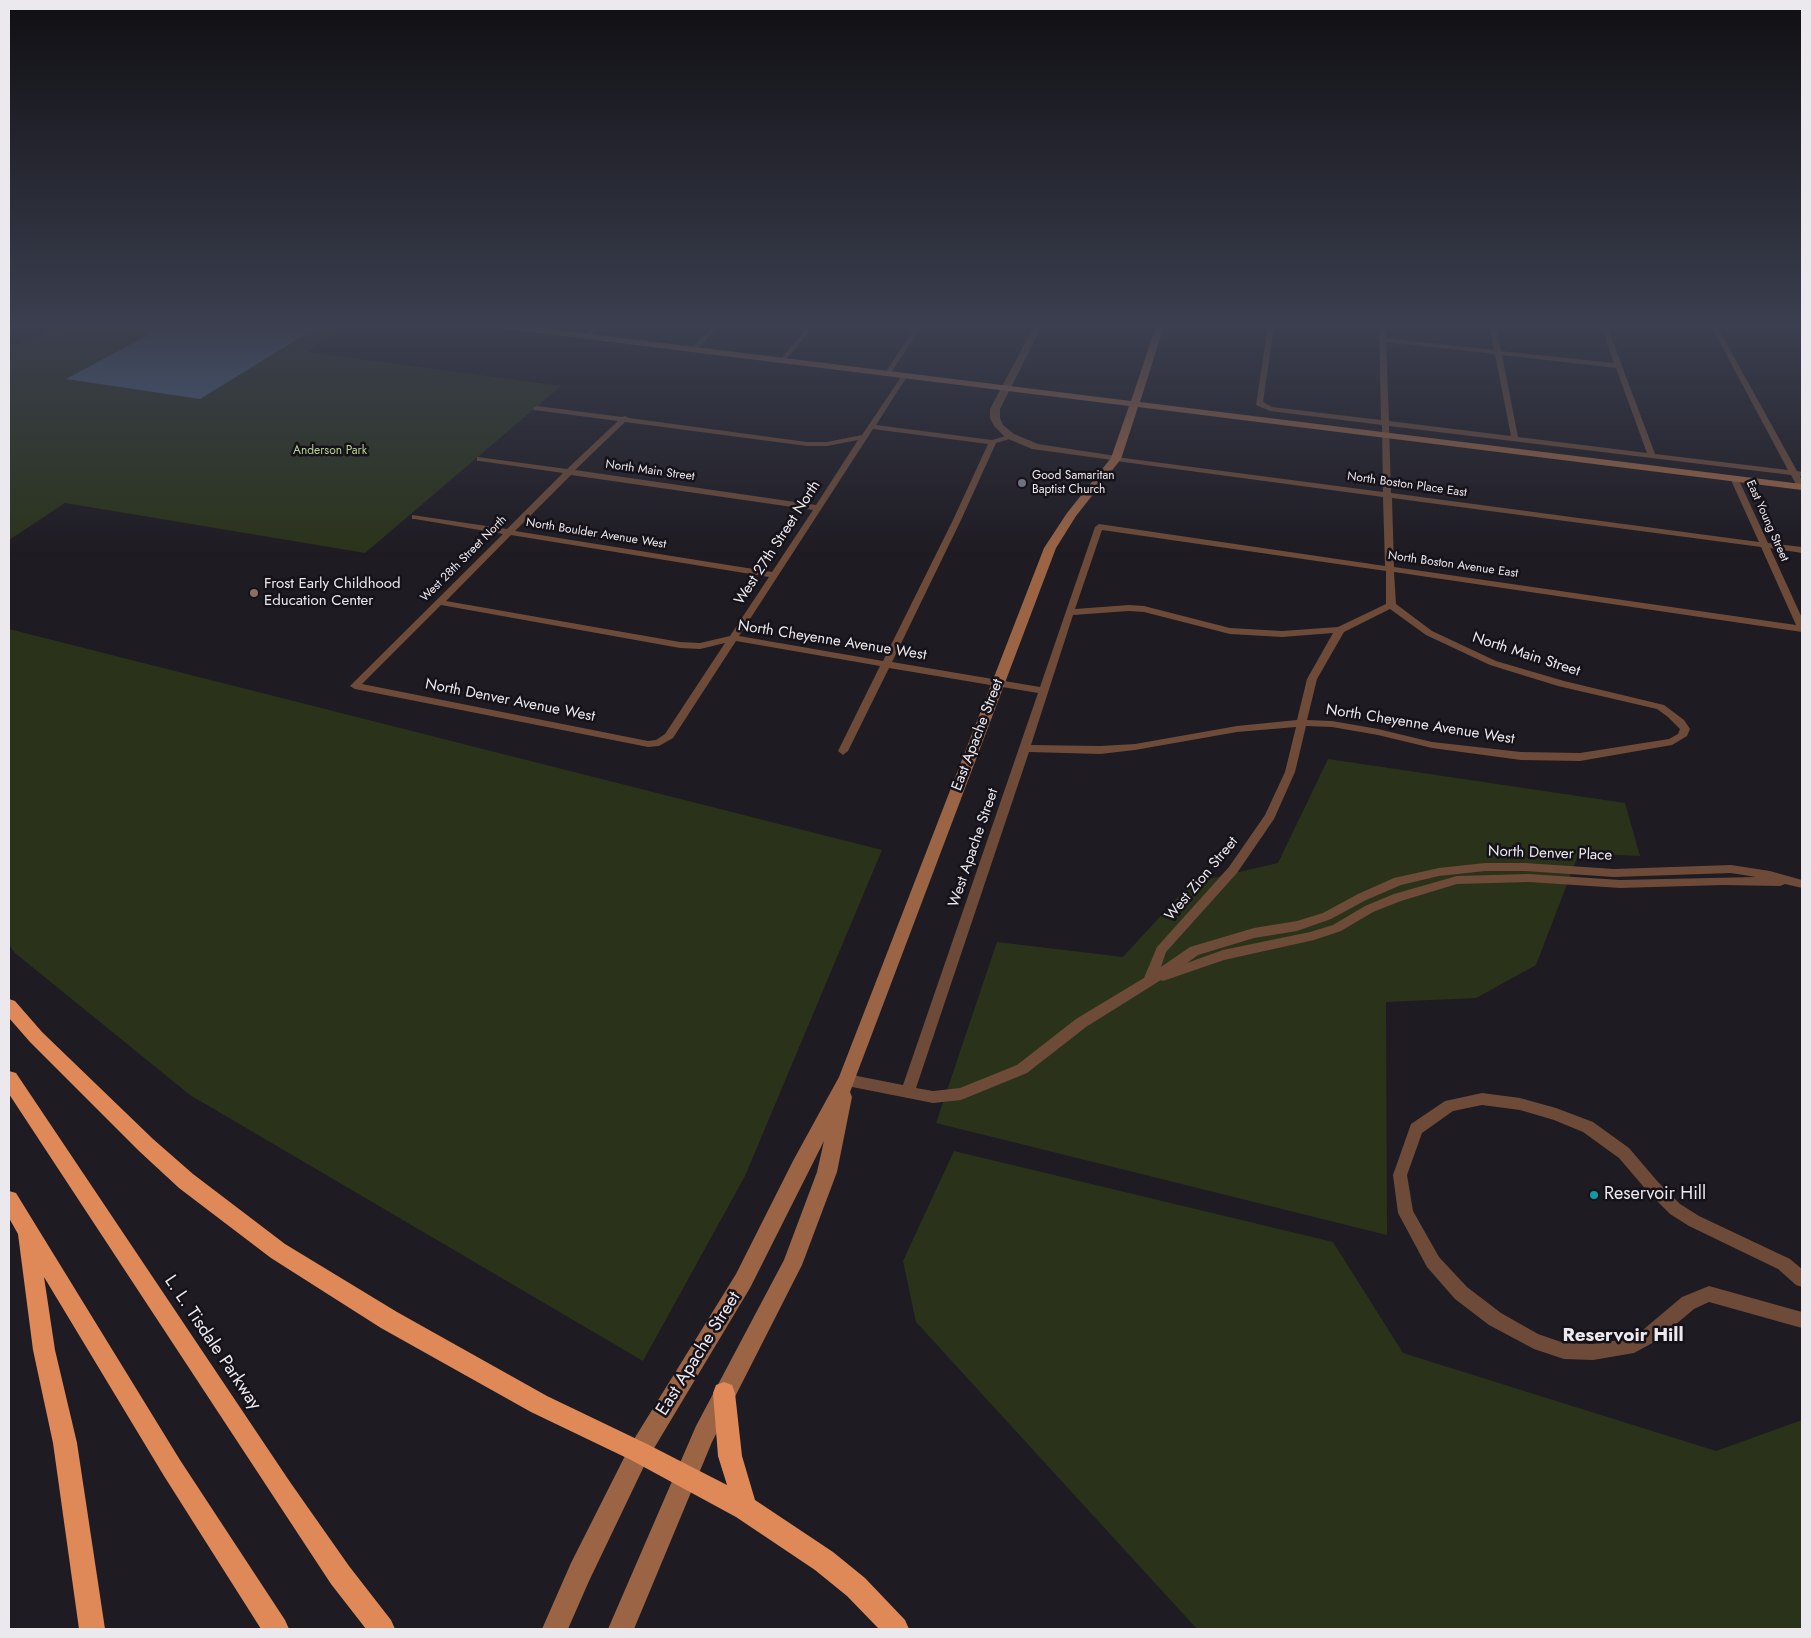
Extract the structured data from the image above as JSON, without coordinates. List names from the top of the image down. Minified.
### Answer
{"streets":{"highway":["L. L. Tisdale Parkway"],"main road":["East Apache Street"],"street":["North Main Street","North Boston Place East","East Young Street","North Boulder Avenue West","West 27th Street North","West 28th Street North","North Boston Avenue East","North Cheyenne Avenue West","North Denver Avenue West","West Apache Street","North Denver Place","West Zion Street"]},"crossings":[["North Main Street","West 27th Street North"],["North Main Street","West 28th Street North"],["North Main Street","North Cheyenne Avenue West"],["North Boston Place East","East Young Street"],["North Boston Place East","East Apache Street"],["East Young Street","North Boston Avenue East"],["North Boulder Avenue West","West 27th Street North"],["North Boulder Avenue West","West 28th Street North"],["West 27th Street North","North Cheyenne Avenue West"],["West 27th Street North","North Denver Avenue West"],["West 28th Street North","North Cheyenne Avenue West"],["West 28th Street North","North Denver Avenue West"],["North Boston Avenue East","West Apache Street"],["North Cheyenne Avenue West","East Apache Street"],["North Cheyenne Avenue West","West Apache Street"],["North Cheyenne Avenue West","West Zion Street"],["East Apache Street","North Denver Place"],["West Apache Street","North Denver Place"],["North Denver Place","West Zion Street"]],"districts":["Reservoir Hill"],"parks":["Anderson Park"],"places":["Good Samaritan Baptist Church","Frost Early Childhood Education Center","Reservoir Hill"]}
